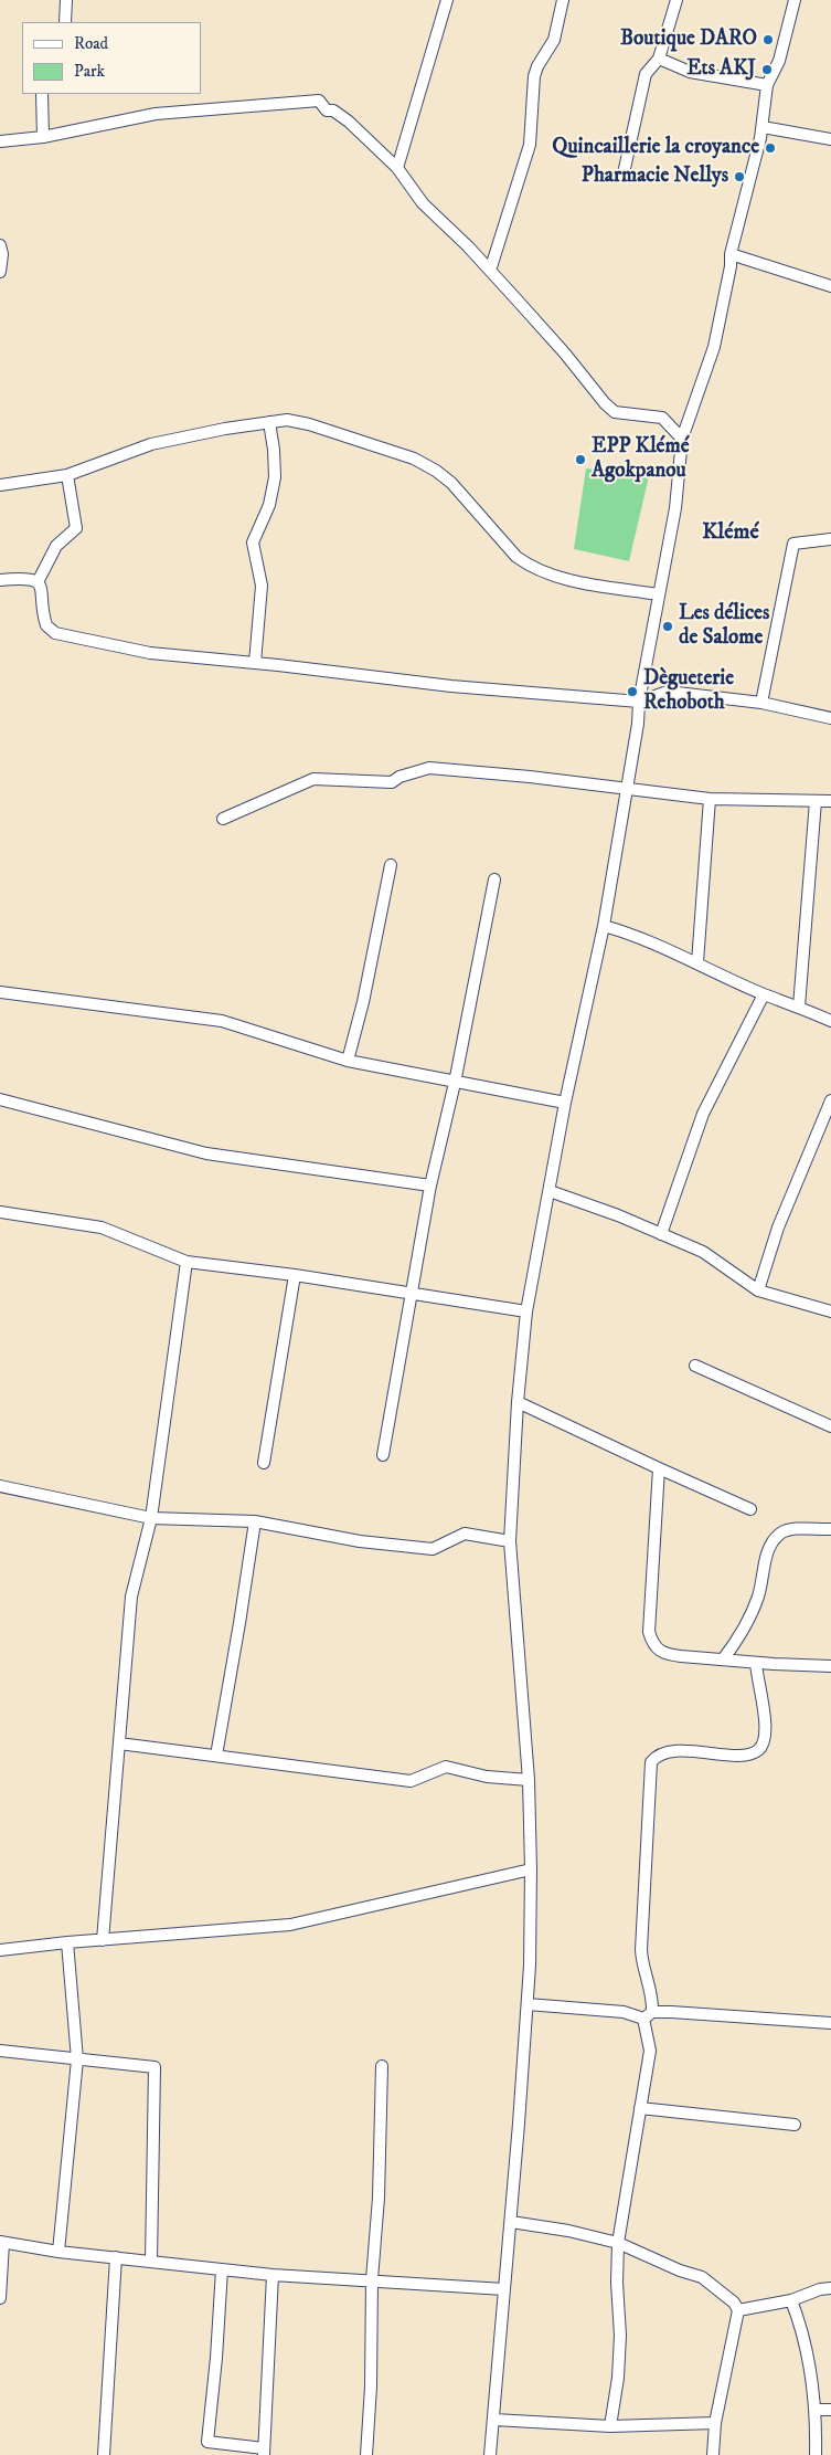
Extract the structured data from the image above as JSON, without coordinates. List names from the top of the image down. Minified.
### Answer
{"districts":["Klémé"],"places":["Boutique DARO","Ets AKJ","Quincaillerie la croyance","Pharmacie Nellys","EPP Klémé Agokpanou","Les délices de Salome","Dègueterie Rehoboth"],"legend":["Road","Park"]}
